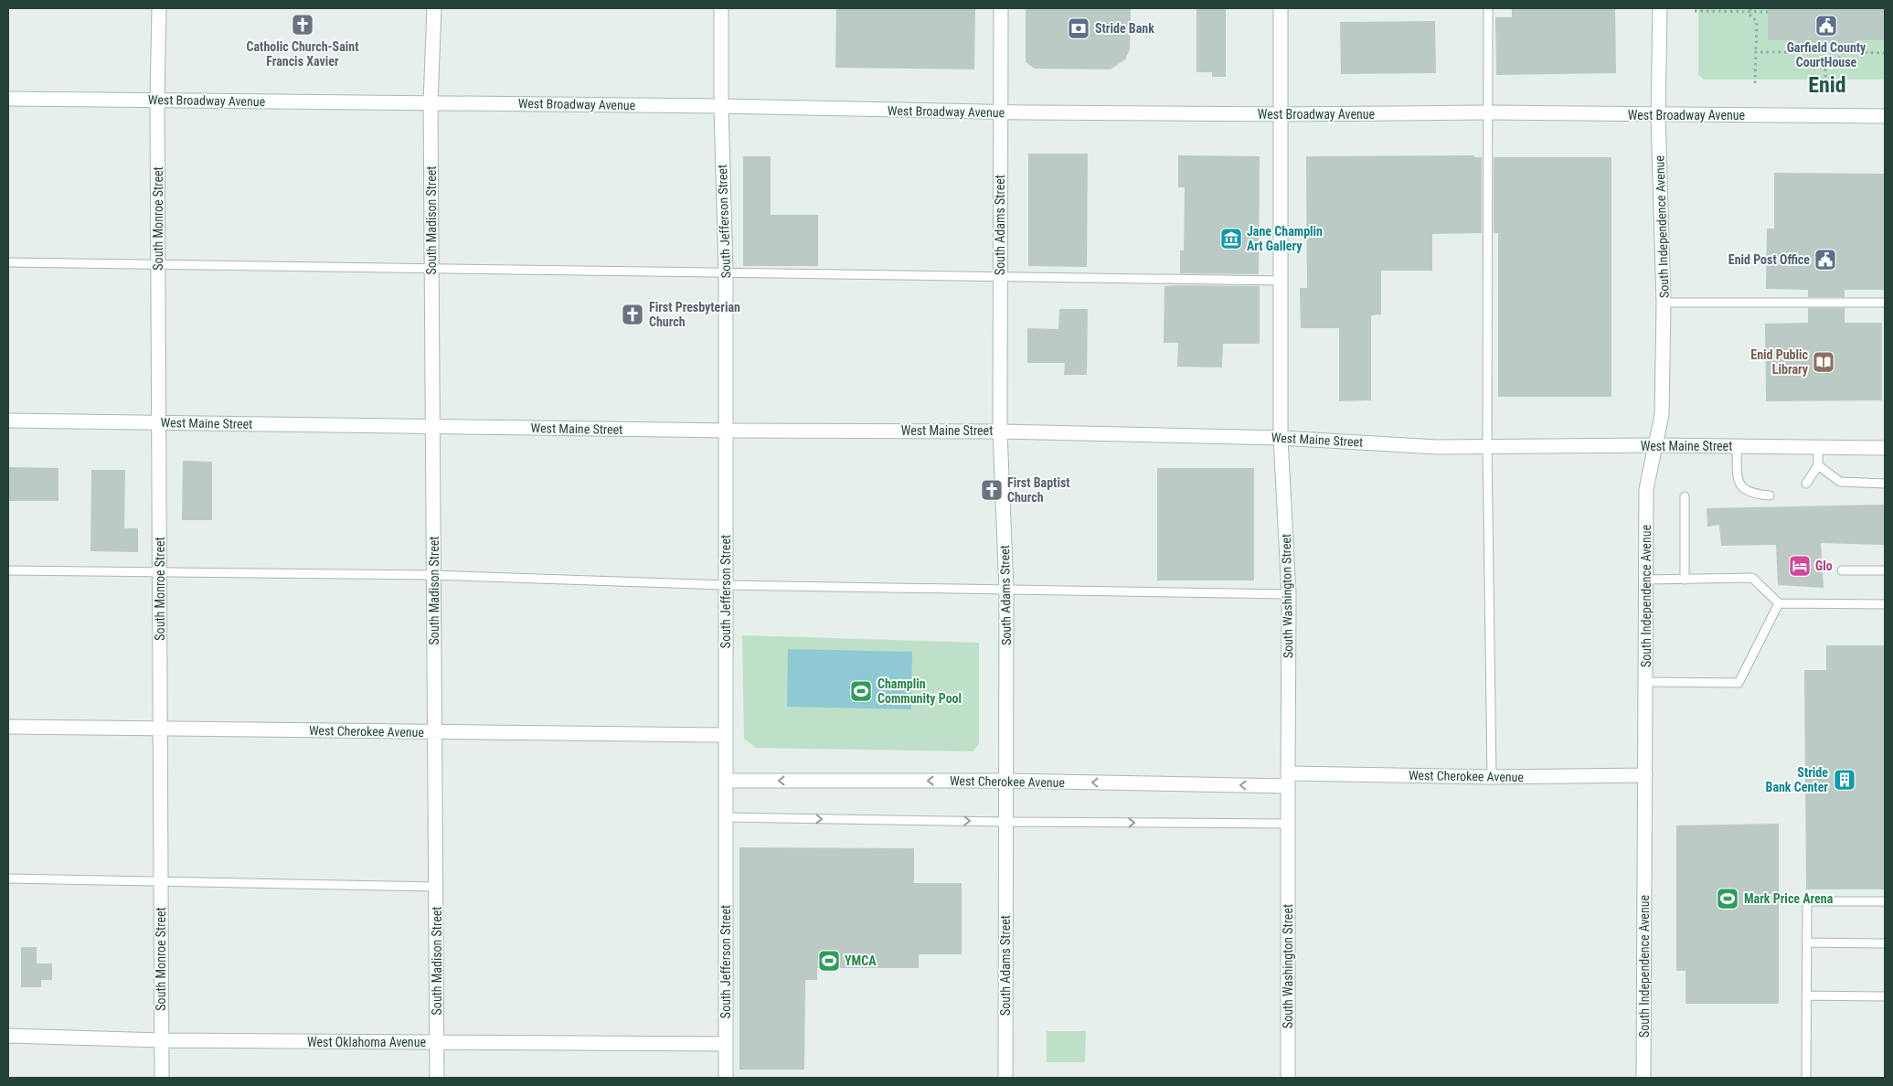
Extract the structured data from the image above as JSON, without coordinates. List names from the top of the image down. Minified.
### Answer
{"streets":{"street":["West Broadway Avenue","South Monroe Street","South Madison Street","South Jefferson Street","South Adams Street","South Independence Avenue","West Maine Street","South Washington Street","West Cherokee Avenue","West Oklahoma Avenue"]},"crossings":[["West Broadway Avenue","South Monroe Street"],["West Broadway Avenue","South Madison Street"],["West Broadway Avenue","South Jefferson Street"],["West Broadway Avenue","South Adams Street"],["West Broadway Avenue","South Independence Avenue"],["West Broadway Avenue","South Washington Street"],["South Monroe Street","West Maine Street"],["South Monroe Street","West Cherokee Avenue"],["South Monroe Street","West Oklahoma Avenue"],["South Madison Street","West Maine Street"],["South Madison Street","West Cherokee Avenue"],["South Madison Street","West Oklahoma Avenue"],["South Jefferson Street","West Maine Street"],["South Jefferson Street","West Cherokee Avenue"],["South Jefferson Street","West Oklahoma Avenue"],["South Adams Street","West Maine Street"],["South Adams Street","West Cherokee Avenue"],["South Independence Avenue","West Maine Street"],["South Independence Avenue","West Cherokee Avenue"],["West Maine Street","South Washington Street"],["South Washington Street","West Cherokee Avenue"]],"districts":["Enid"],"places":{"church":["Catholic Church-Saint Francis Xavier","First Presbyterian Church","First Baptist Church"],"public building":["Garfield County CourtHouse","Enid Post Office"],"bank":["Stride Bank"],"museum":["Jane Champlin Art Gallery"],"library":["Enid Public Library"],"hotel":["Glo"],"sports":["Champlin Community Pool","Mark Price Arena","YMCA"],"building":["Stride Bank Center"]}}
